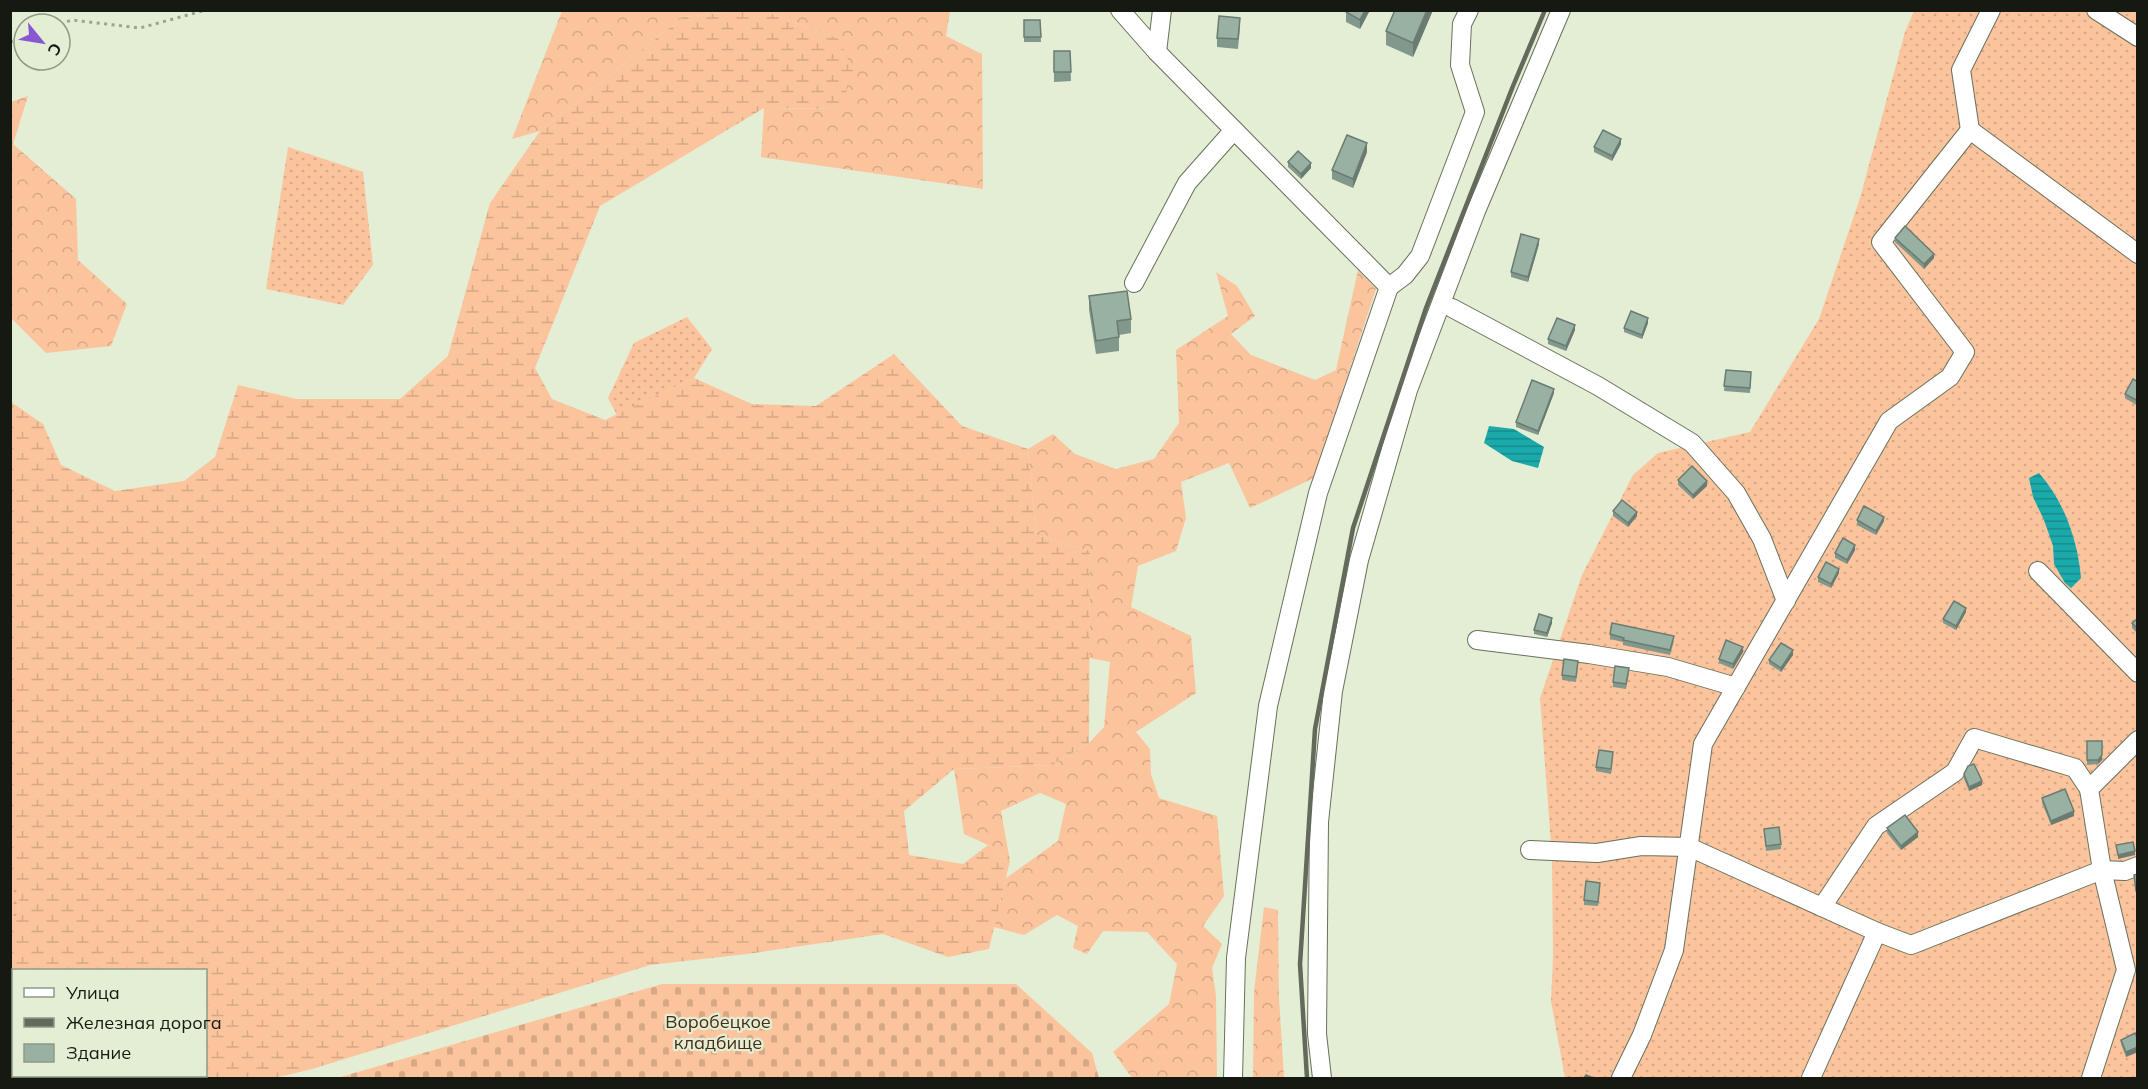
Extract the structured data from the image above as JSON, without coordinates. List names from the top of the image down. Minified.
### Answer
{"parks":["Воробецкое кладбище"],"legend":["Улица","Железная дорога","Здание"],"north":"bottom right"}
